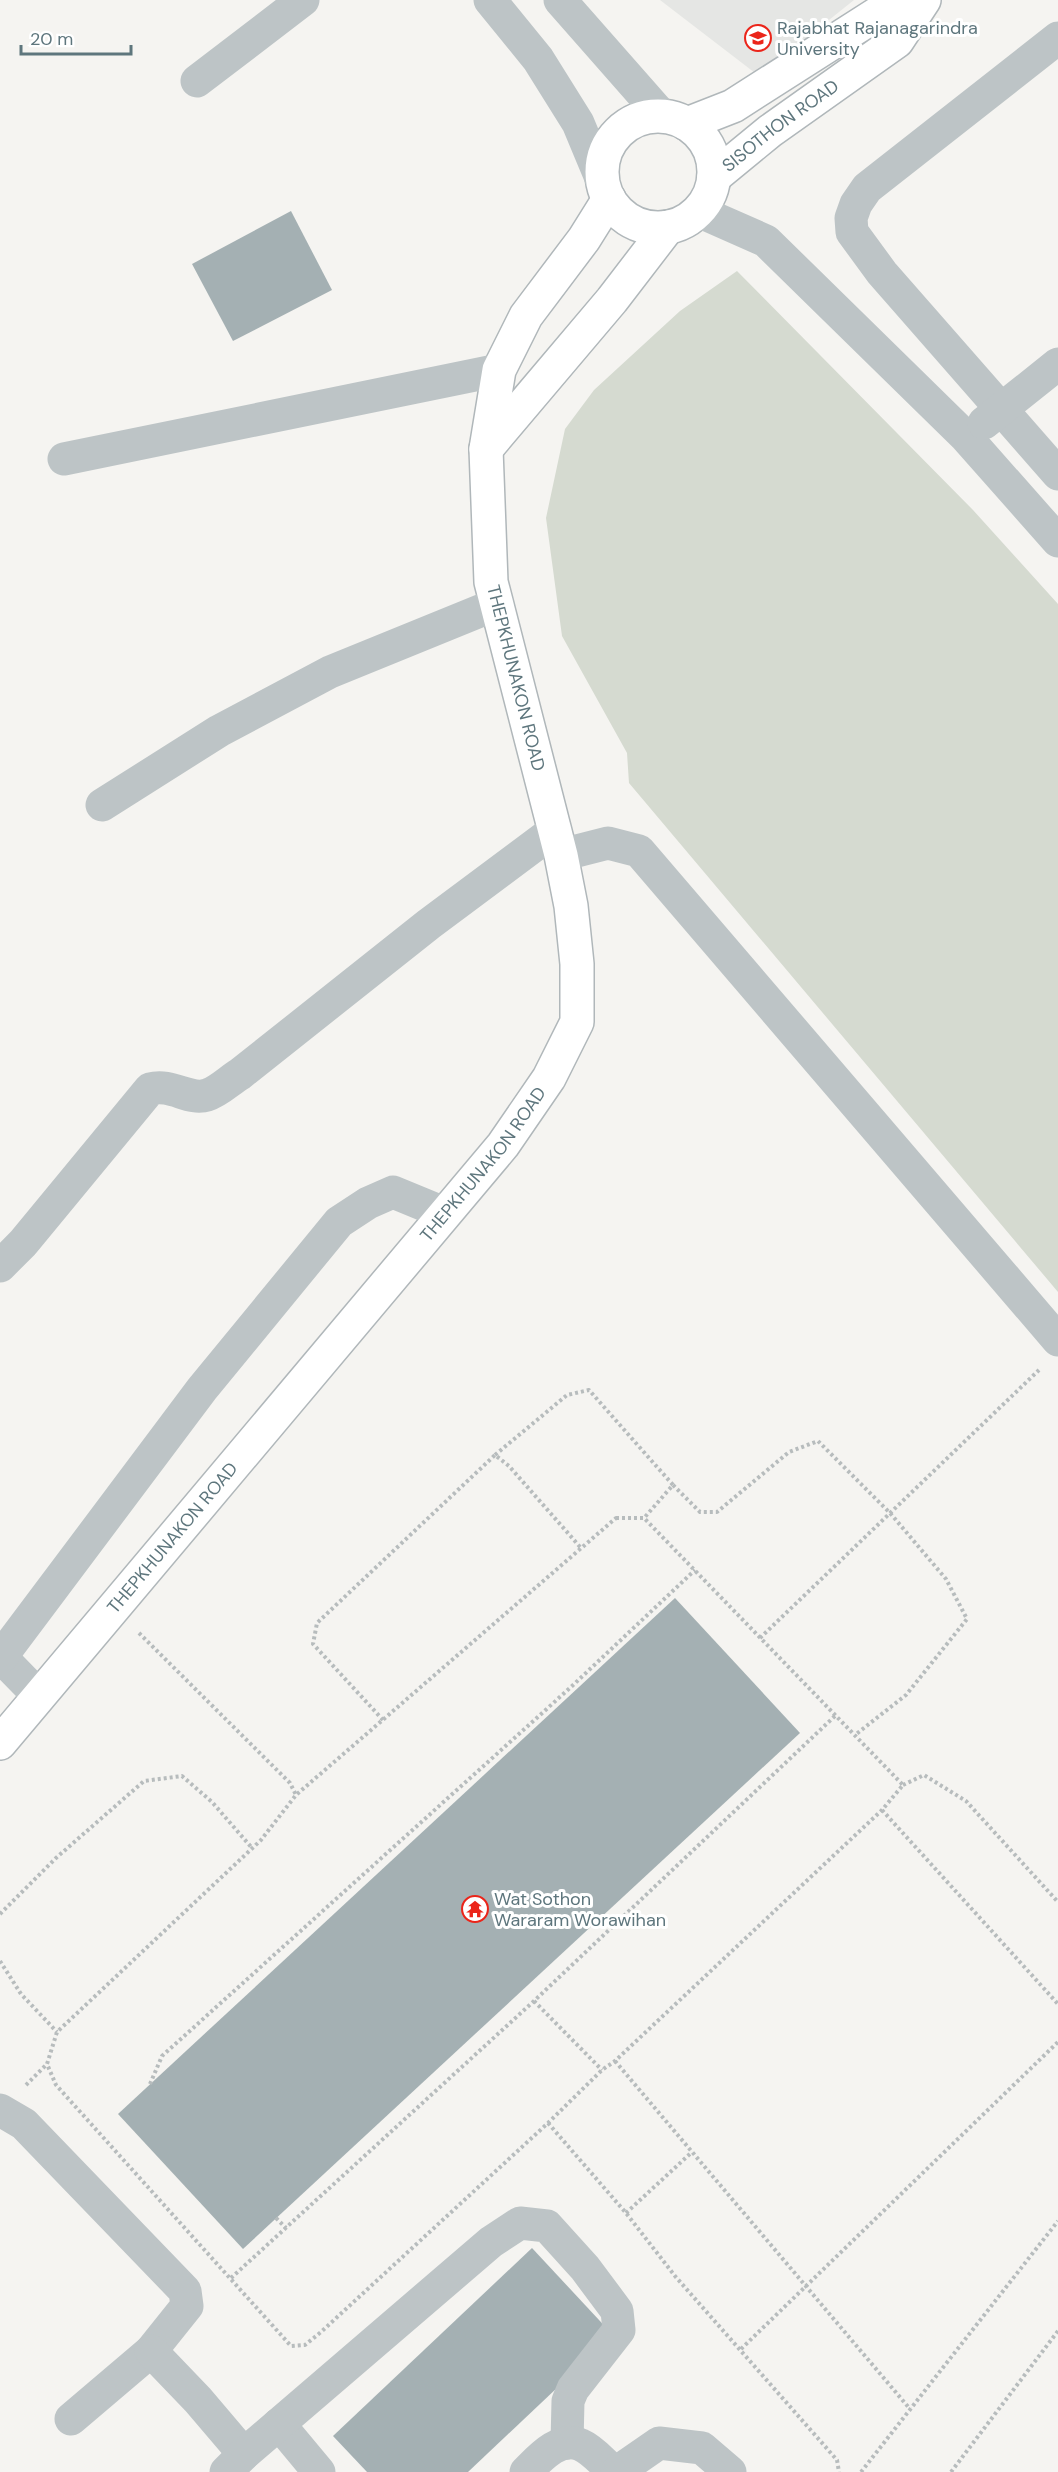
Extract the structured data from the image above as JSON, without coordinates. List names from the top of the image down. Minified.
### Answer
{"streets":{"main road":["SISOTHON ROAD","THEPKHUNAKON ROAD"]},"crossings":[["SISOTHON ROAD","THEPKHUNAKON ROAD"]],"places":{"school or university":["Rajabhat Rajanagarindra University"],"temple":["Wat Sothon Wararam Worawihan"]},"scale_bar":"20 m"}
